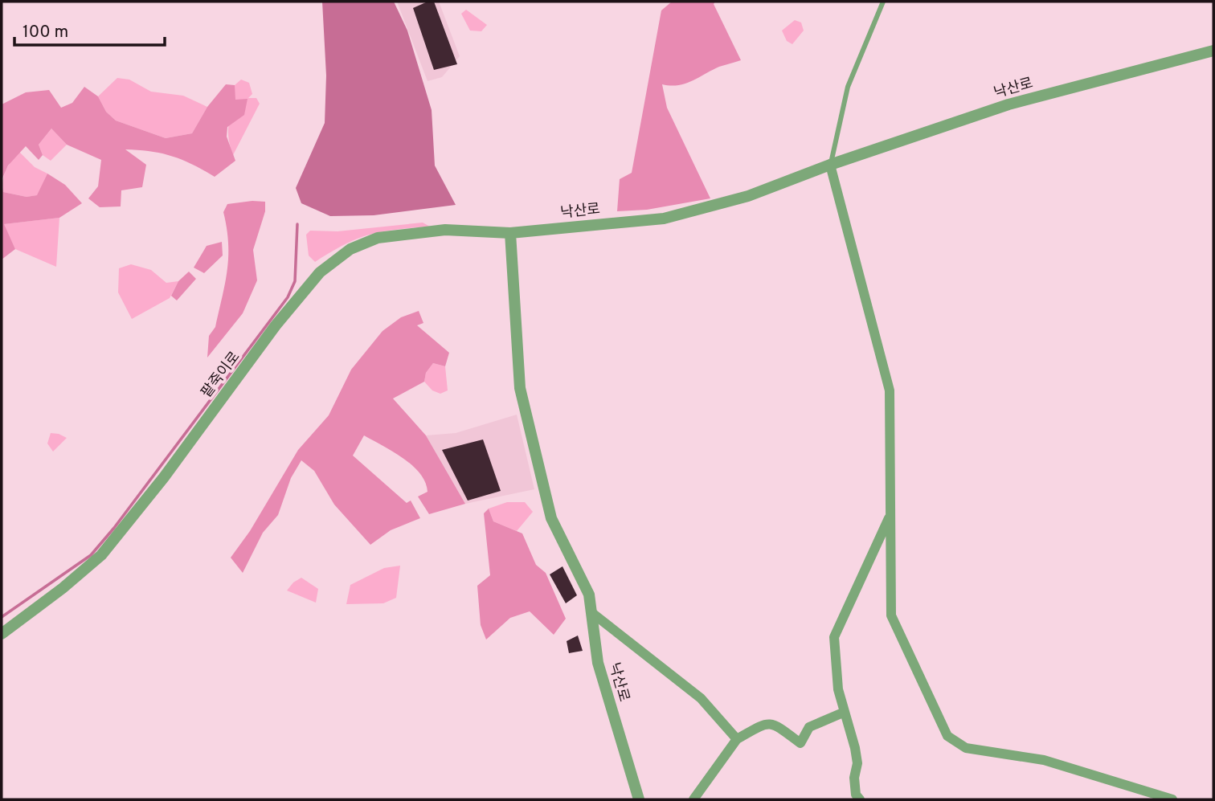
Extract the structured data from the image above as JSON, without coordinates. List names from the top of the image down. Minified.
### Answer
{"streets":{"street":["낙산로","팥죽이로"]},"crossings":[["낙산로","팥죽이로"]],"scale_bar":"100 m"}
